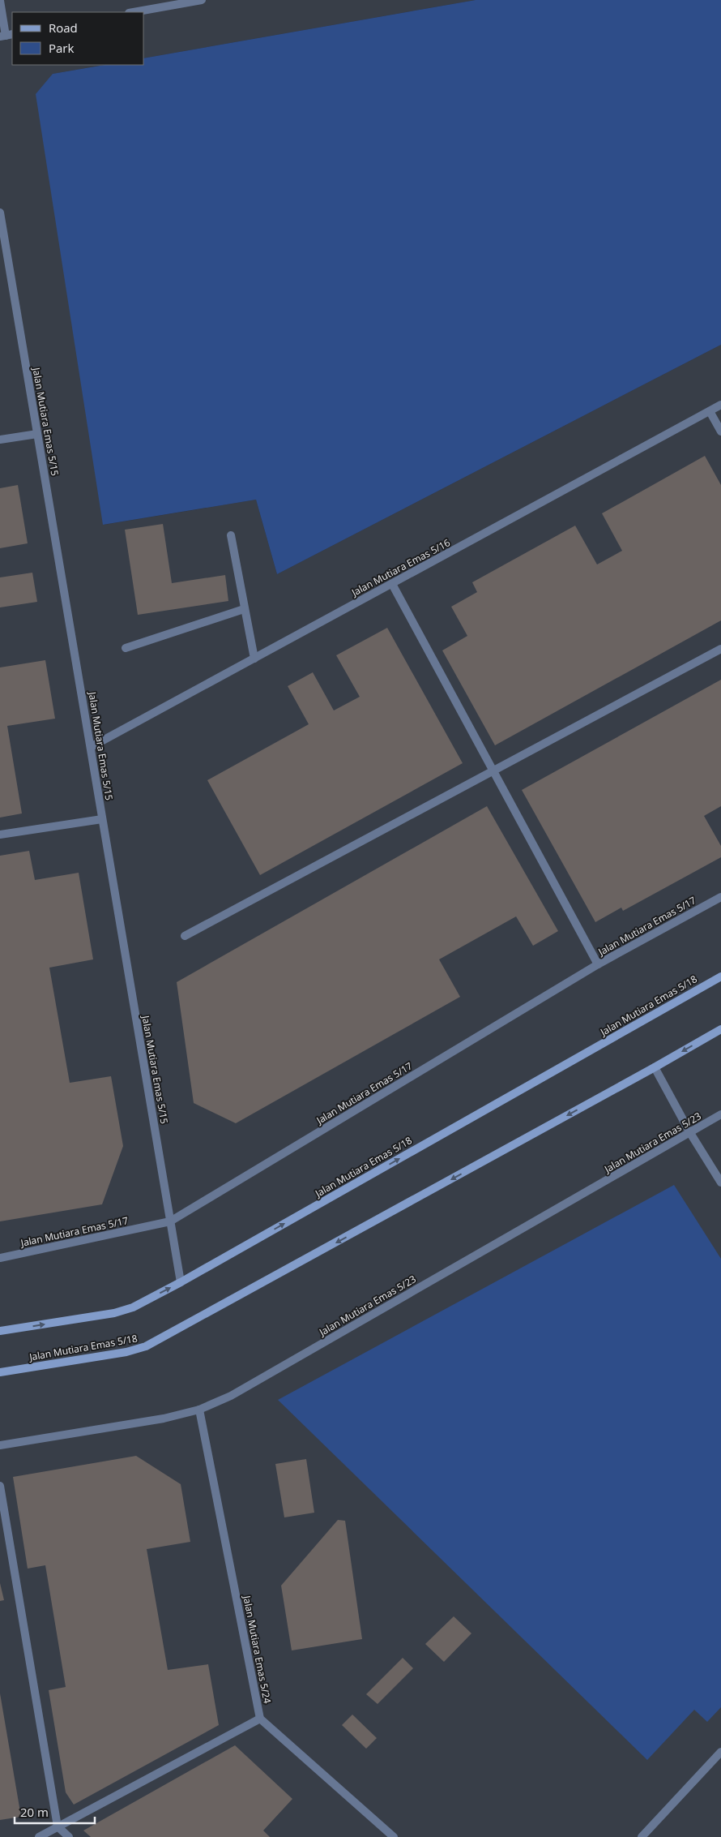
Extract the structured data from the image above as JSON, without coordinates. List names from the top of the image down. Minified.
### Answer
{"streets":{"street":["Jalan Mutiara Emas 5/15","Jalan Mutiara Emas 5/16","Jalan Mutiara Emas 5/17","Jalan Mutiara Emas 5/18","Jalan Mutiara Emas 5/23","Jalan Mutiara Emas 5/24"]},"crossings":[["Jalan Mutiara Emas 5/15","Jalan Mutiara Emas 5/16"],["Jalan Mutiara Emas 5/15","Jalan Mutiara Emas 5/17"],["Jalan Mutiara Emas 5/15","Jalan Mutiara Emas 5/18"],["Jalan Mutiara Emas 5/23","Jalan Mutiara Emas 5/24"]],"legend":["Road","Park"],"scale_bar":"20 m"}
